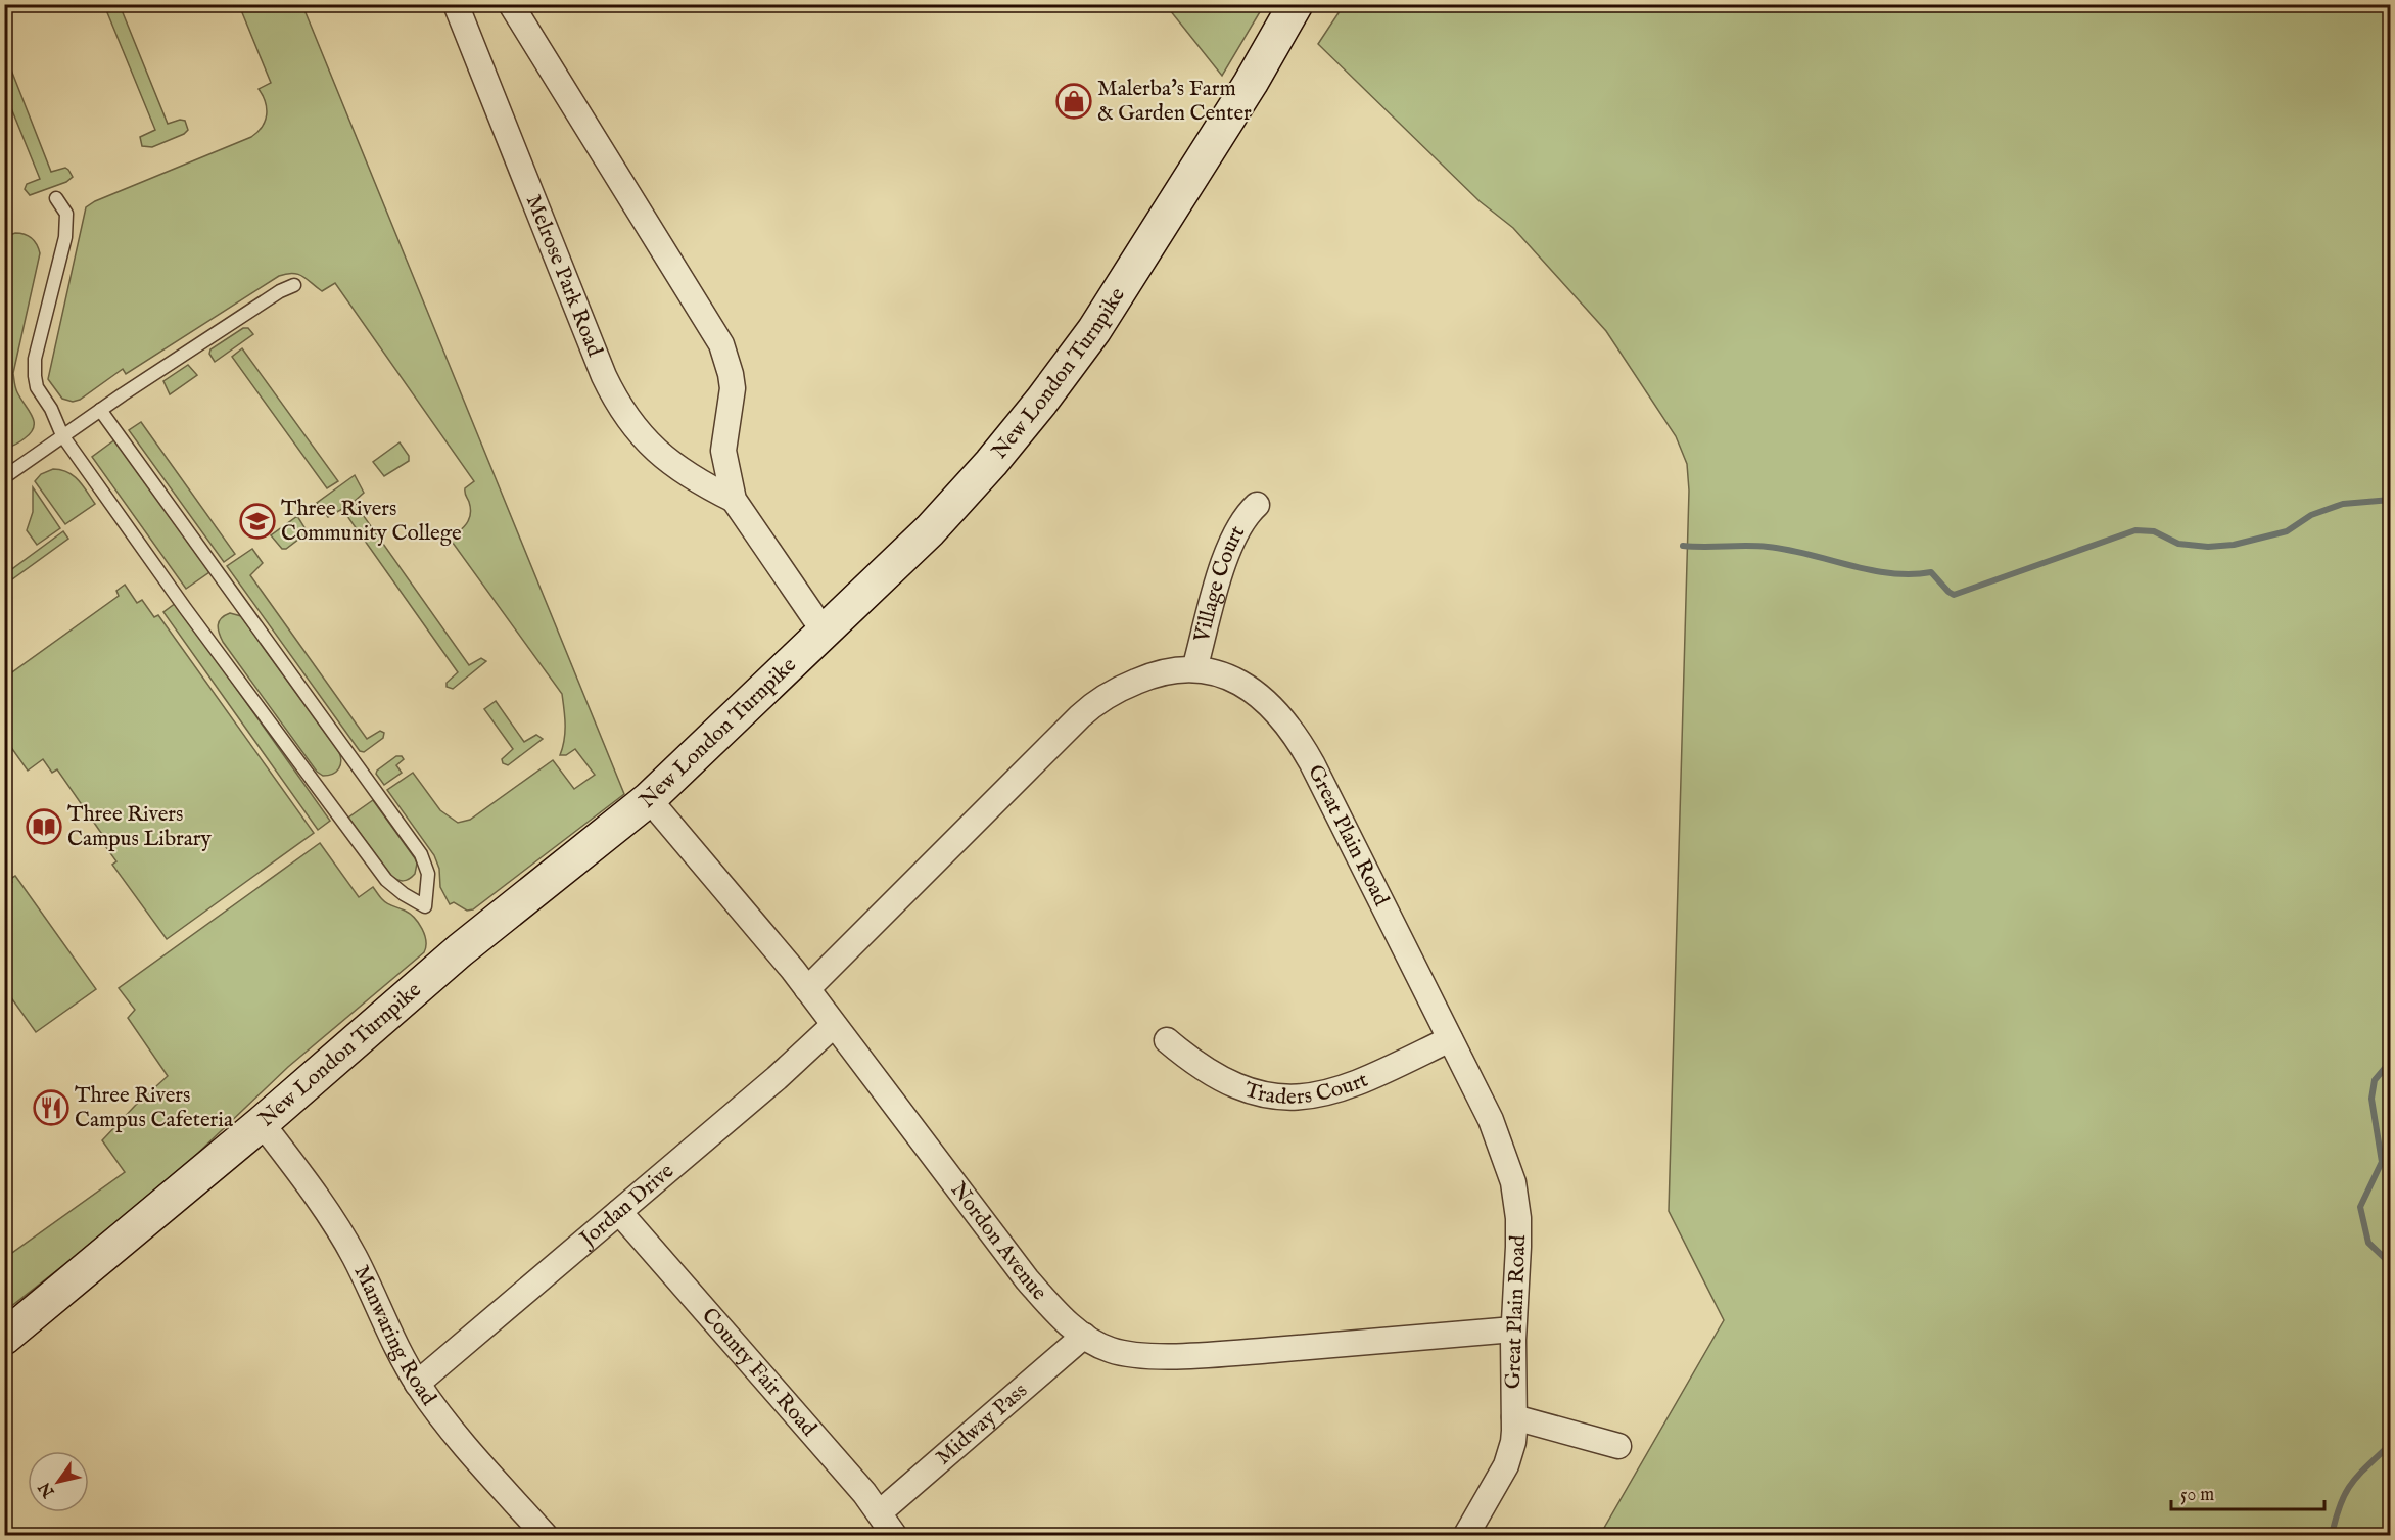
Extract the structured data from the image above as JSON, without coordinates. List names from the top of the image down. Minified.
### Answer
{"streets":{"main road":["New London Turnpike"],"street":["Melrose Park Road","Village Court","Great Plain Road","Traders Court","Jordan Drive","Nordon Avenue","Manwaring Road","County Fair Road","Midway Pass"]},"crossings":[["Melrose Park Road","New London Turnpike"],["New London Turnpike","Nordon Avenue"],["New London Turnpike","Manwaring Road"],["Village Court","Great Plain Road"],["Great Plain Road","Traders Court"],["Great Plain Road","Nordon Avenue"],["Jordan Drive","Nordon Avenue"],["Jordan Drive","Manwaring Road"],["Jordan Drive","County Fair Road"],["Nordon Avenue","Midway Pass"],["County Fair Road","Midway Pass"]],"places":{"shop":["Malerba's Farm & Garden Center"],"school or university":["Three Rivers Community College"],"library":["Three Rivers Campus Library"],"restaurant":["Three Rivers Campus Cafeteria"]},"scale_bar":"50 m","north":"bottom left"}
